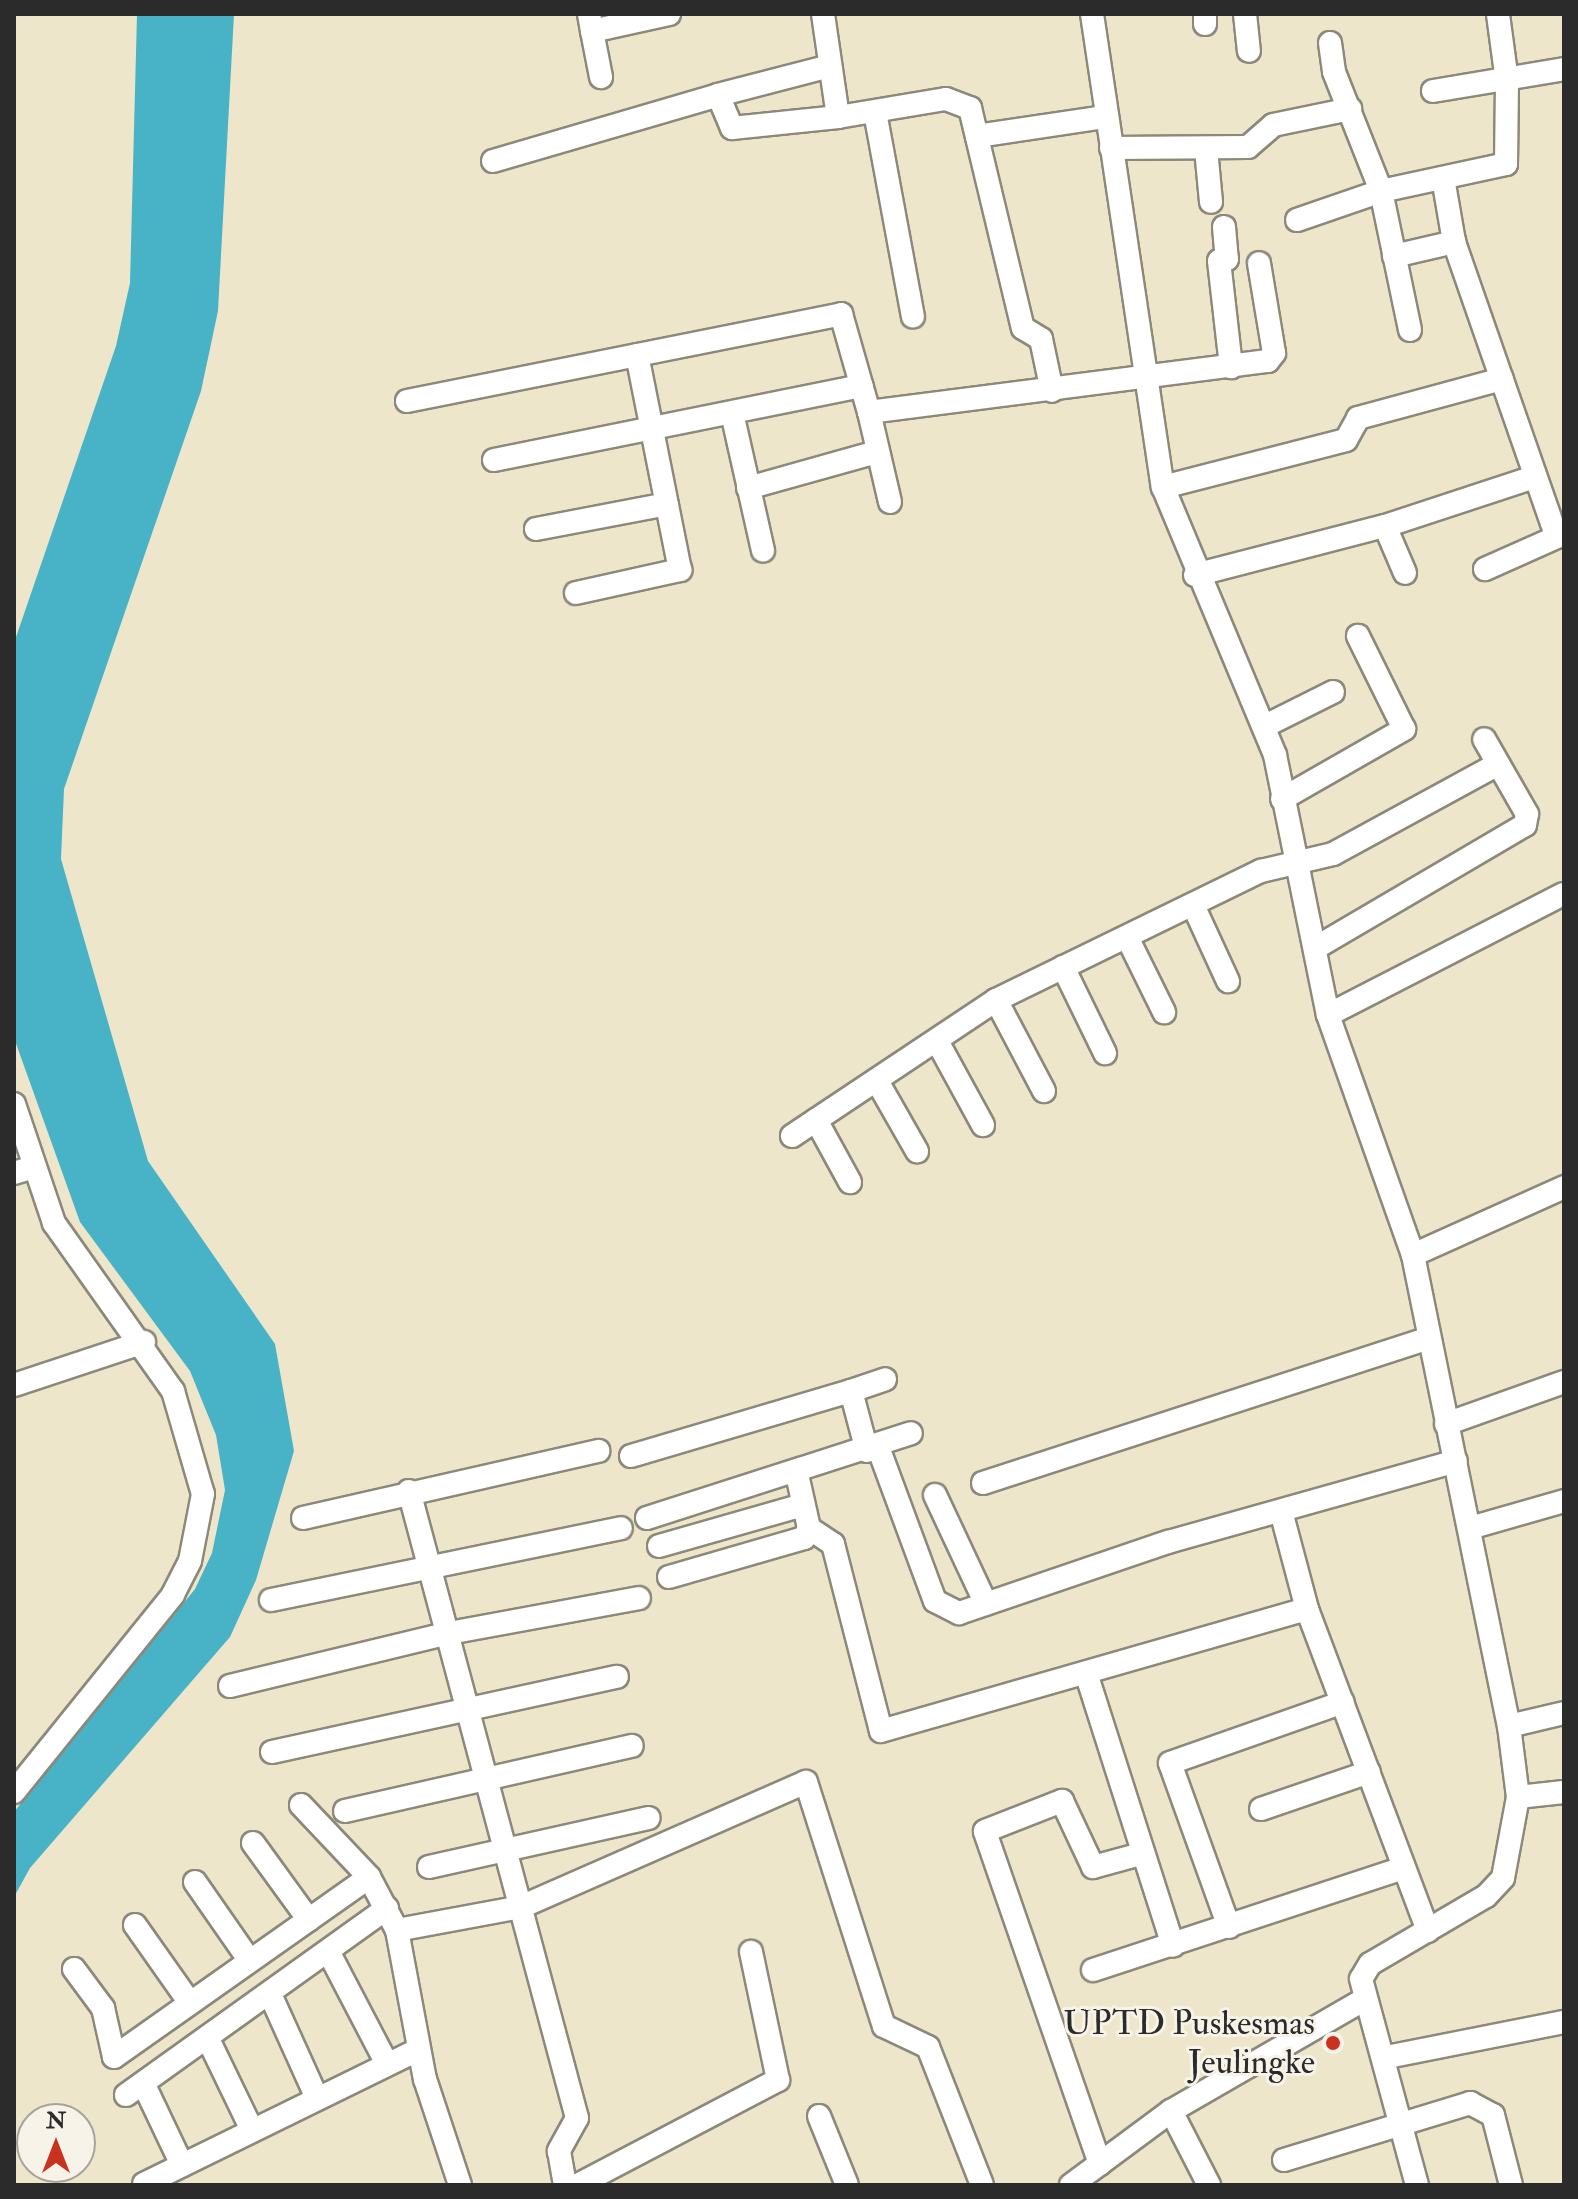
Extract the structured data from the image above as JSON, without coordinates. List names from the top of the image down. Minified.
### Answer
{"places":["UPTD Puskesmas Jeulingke"],"north":"top"}
